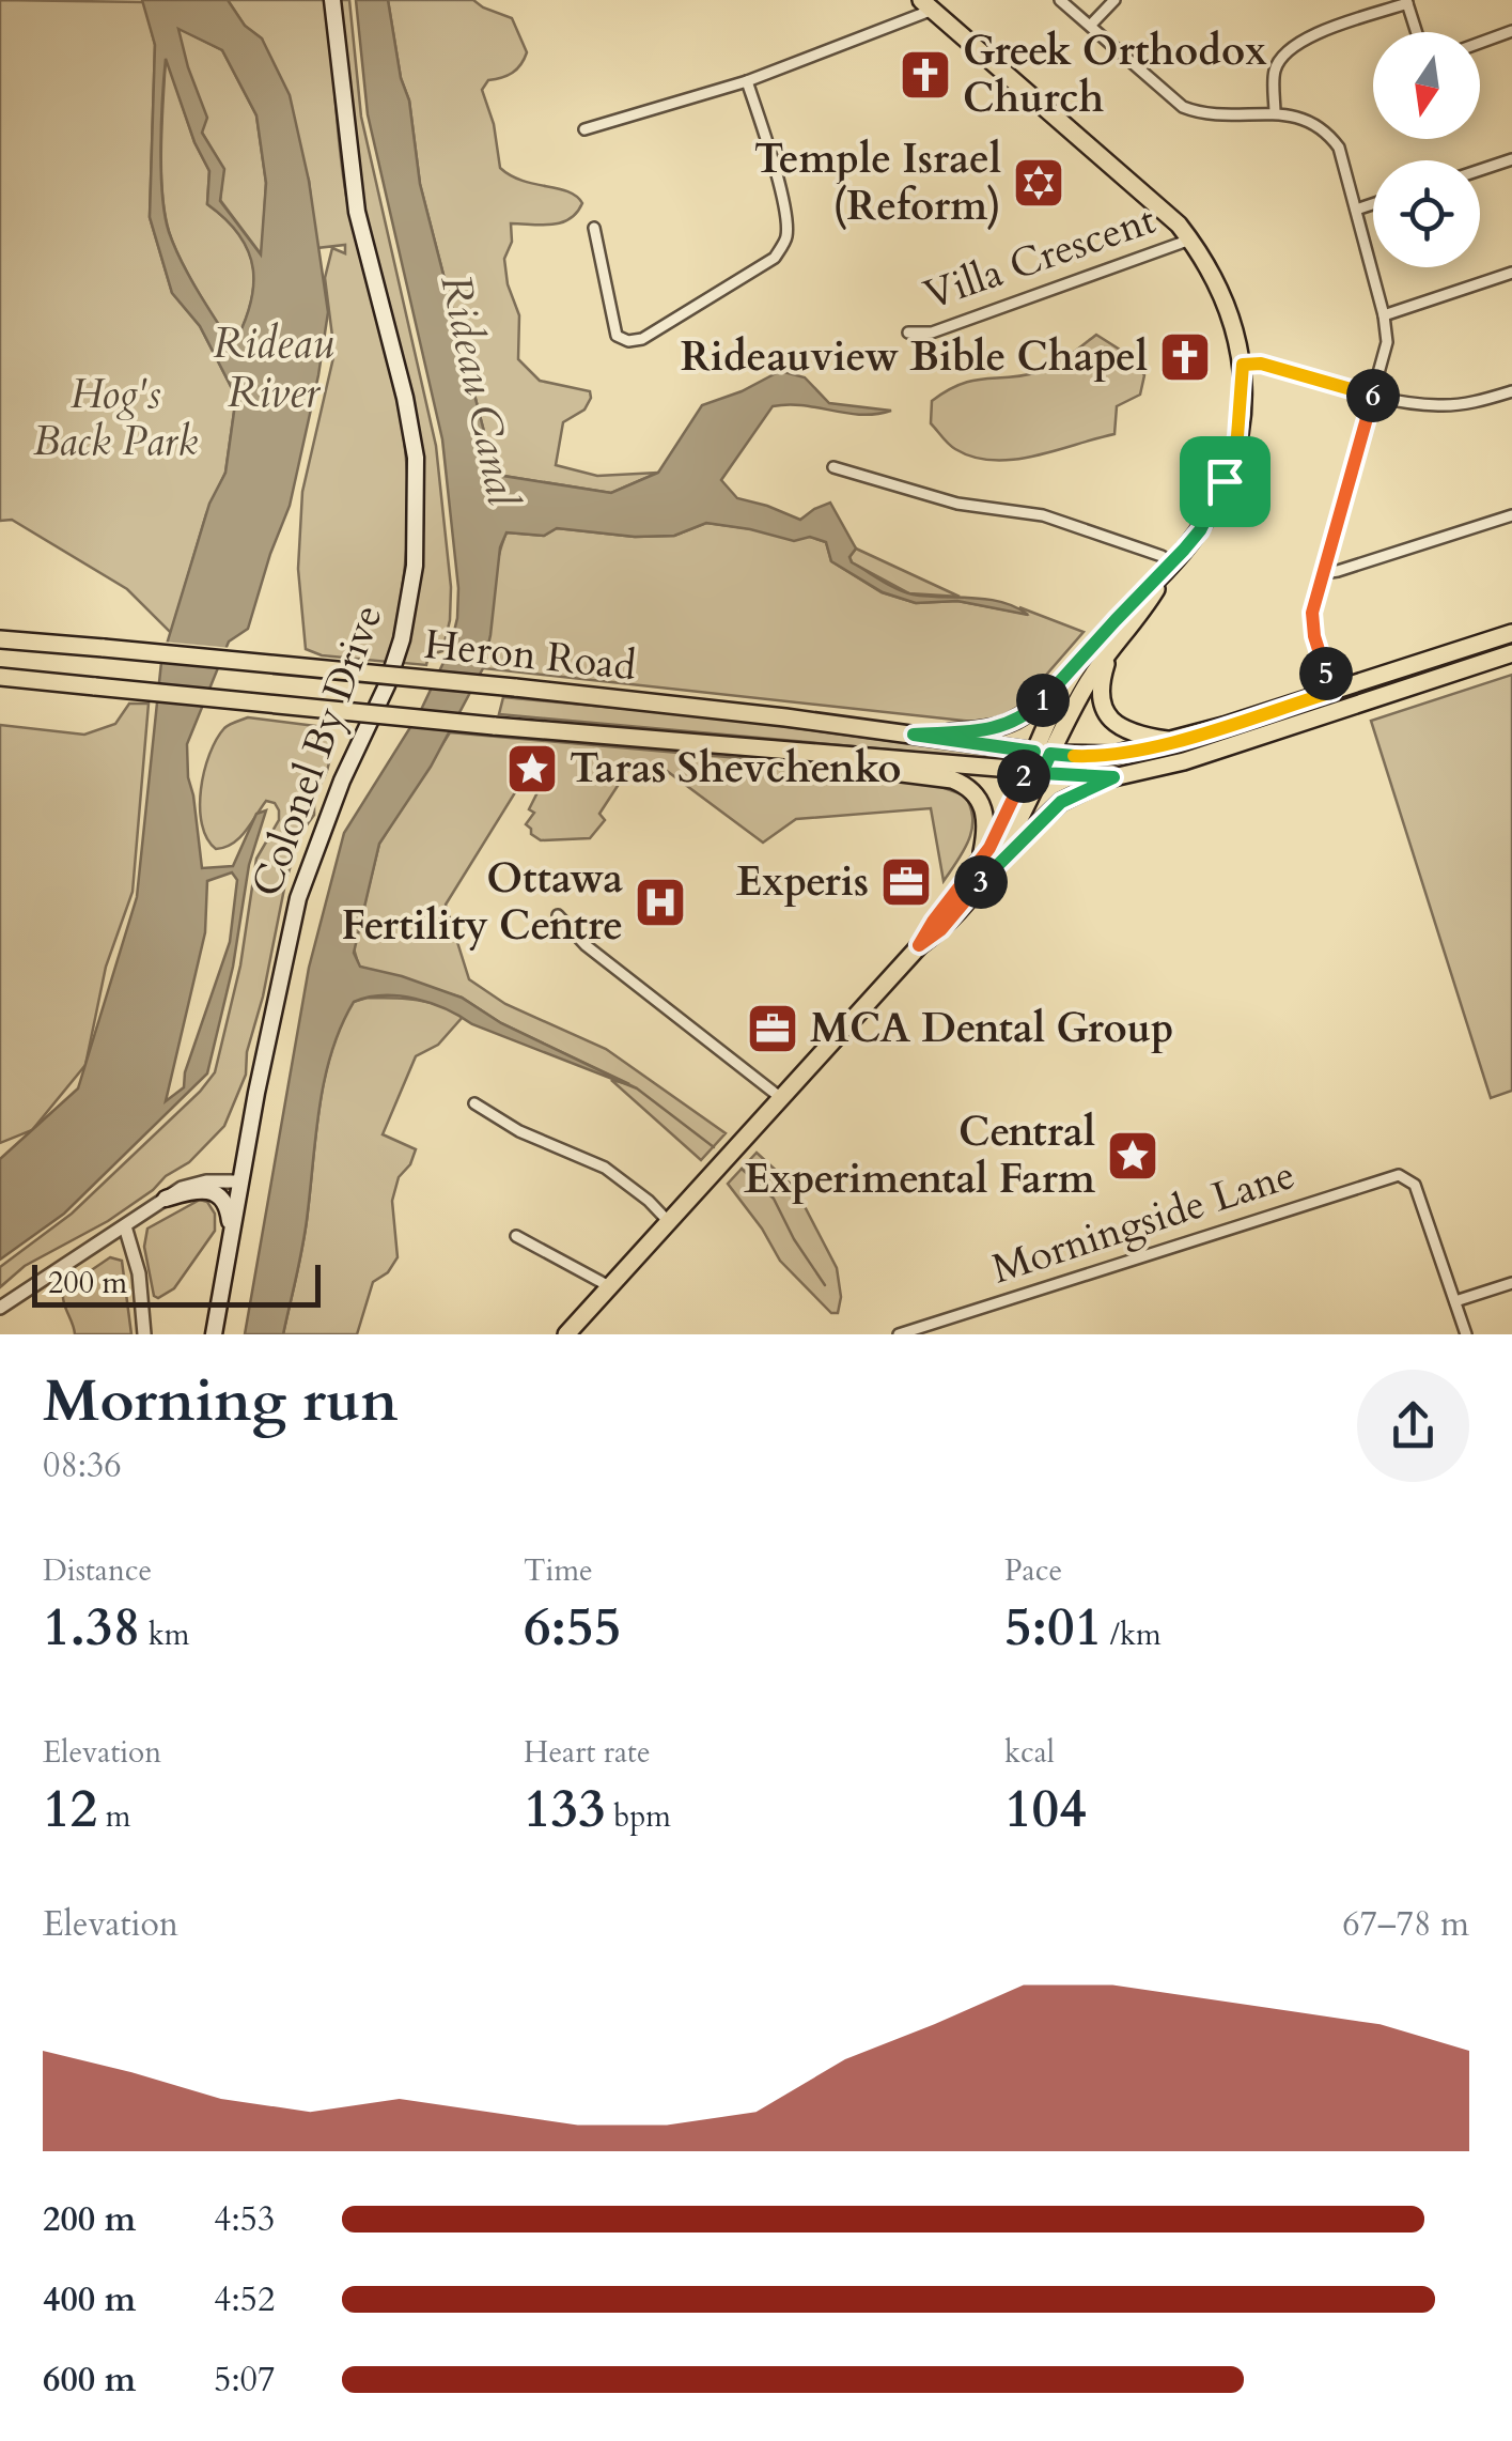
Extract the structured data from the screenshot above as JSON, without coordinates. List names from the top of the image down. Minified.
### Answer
{"streets":{"main road":["Heron Road","Colonel By Drive"],"street":["Villa Crescent","Morningside Lane"]},"water":["Rideau River","Rideau Canal"],"parks":["Hog's Back Park"],"places":{"church":["Greek Orthodox Church","Rideauview Bible Chapel"],"synagogue":["Temple Israel (Reform)"],"place":["Taras Shevchenko","Central Experimental Farm"],"office":["Experis","MCA Dental Group"],"hospital":["Ottawa Fertility Centre"]},"scale_bar":"200 m","north":"bottom","page":{"pins":["6","5","1","2","3"],"scale":"200 m","heading":["Morning run","08:36"],"stats":[["Distance","1.38 km"],["Time","6:55"],["Pace","5:01 /km"],["Elevation","12 m"],["Heart rate","133 bpm"],["kcal","104"]],"chart":["Elevation","67–78 m"],"list":[{"name":"200 m","note":"4:53"},{"name":"400 m","note":"4:52"},{"name":"600 m","note":"5:07"}]}}
